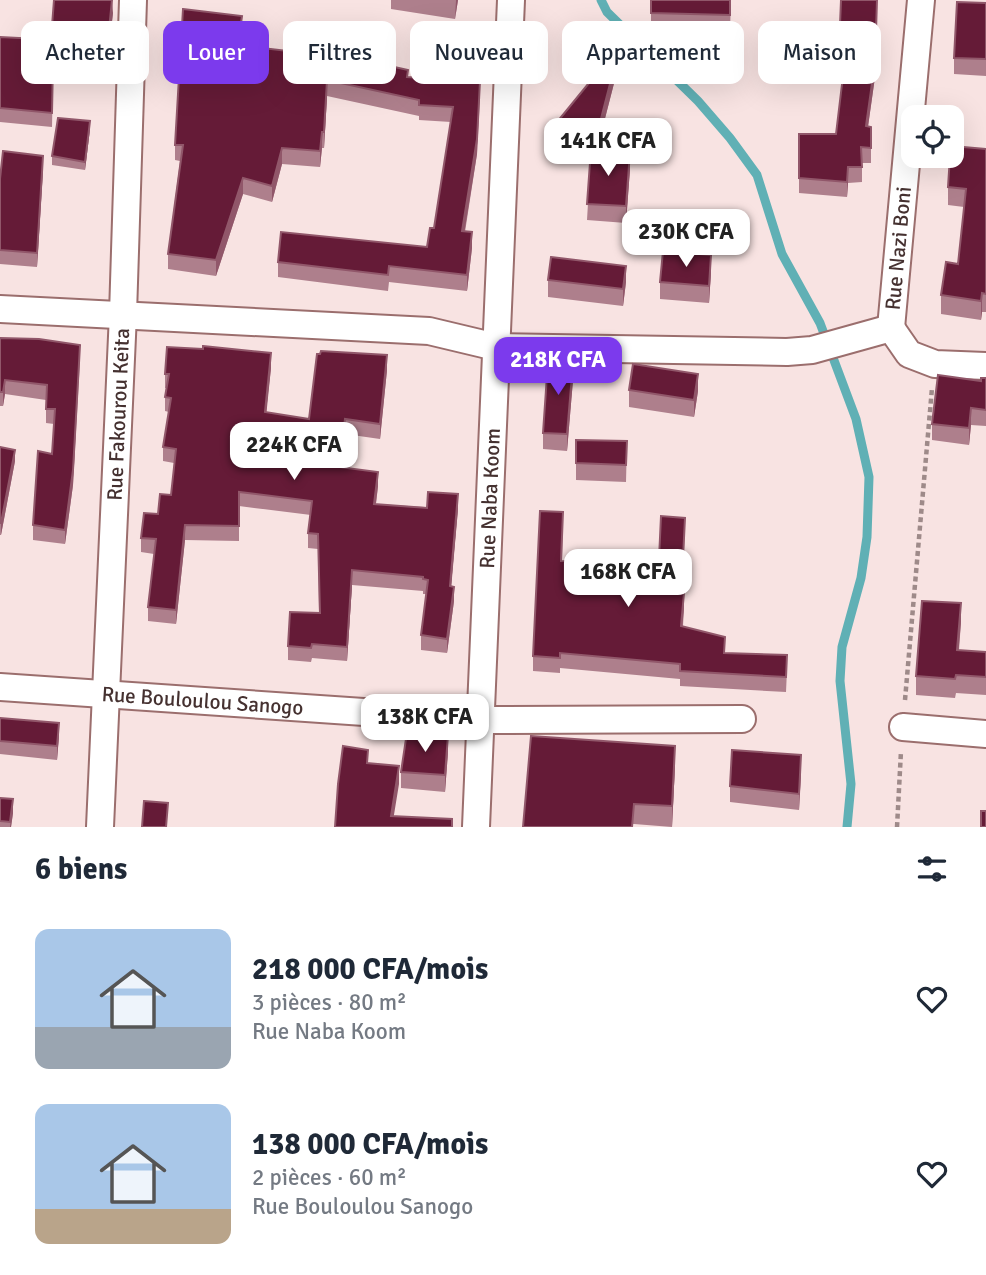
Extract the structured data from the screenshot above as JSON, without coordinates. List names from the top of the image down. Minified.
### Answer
{"streets":{"street":["Rue Nazi Boni","Rue Fakourou Keita","Rue Naba Koom","Rue Bouloulou Sanogo"]},"crossings":[["Rue Fakourou Keita","Rue Bouloulou Sanogo"],["Rue Naba Koom","Rue Bouloulou Sanogo"]],"page":{"chip":["Acheter","Louer","Filtres","Nouveau","Appartement","Maison"],"price":["141K CFA","230K CFA","218K CFA","224K CFA","168K CFA","138K CFA"],"heading":"6 biens","list":[{"name":"218 000 CFA/mois","note":"3 pièces · 80 m² · Rue Naba Koom"},{"name":"138 000 CFA/mois","note":"2 pièces · 60 m² · Rue Bouloulou Sanogo"}]}}
